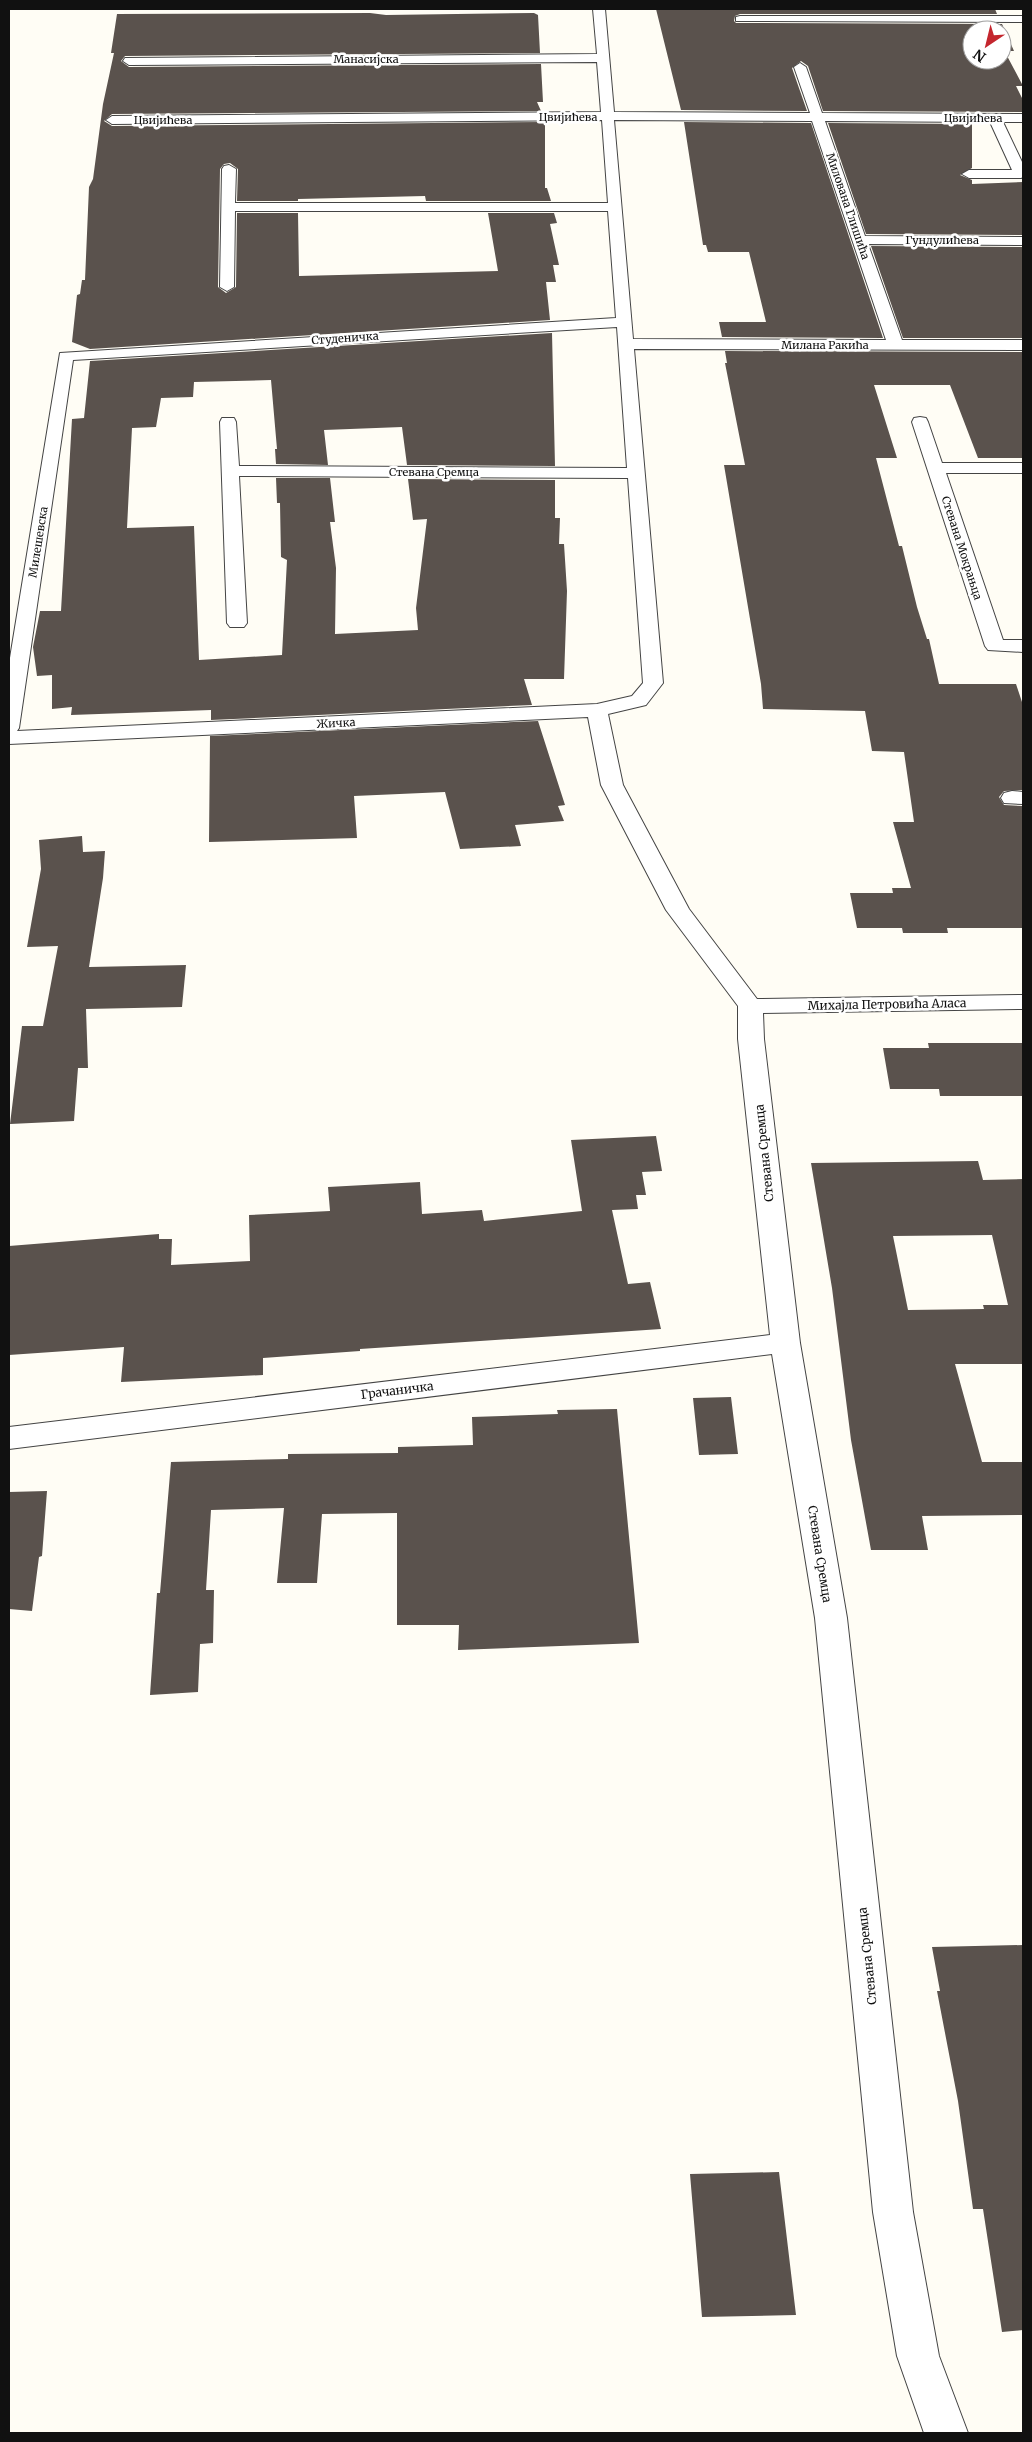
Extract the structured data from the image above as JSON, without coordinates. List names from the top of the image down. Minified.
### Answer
{"streets":{"street":["Манасијска","Цвијићева","Милована Глишића","Гундулићева","Студеничка","Милана Ракића","Стевана Сремца","Милешевска","Стевана Мокрањца","Жичка","Михајла Петровића Аласа","Грачаничка"]},"crossings":[["Цвијићева","Милована Глишића"],["Милована Глишића","Гундулићева"],["Милована Глишића","Милана Ракића"],["Студеничка","Милешевска"],["Стевана Сремца","Жичка"],["Стевана Сремца","Михајла Петровића Аласа"],["Стевана Сремца","Грачаничка"]],"north":"bottom left"}
